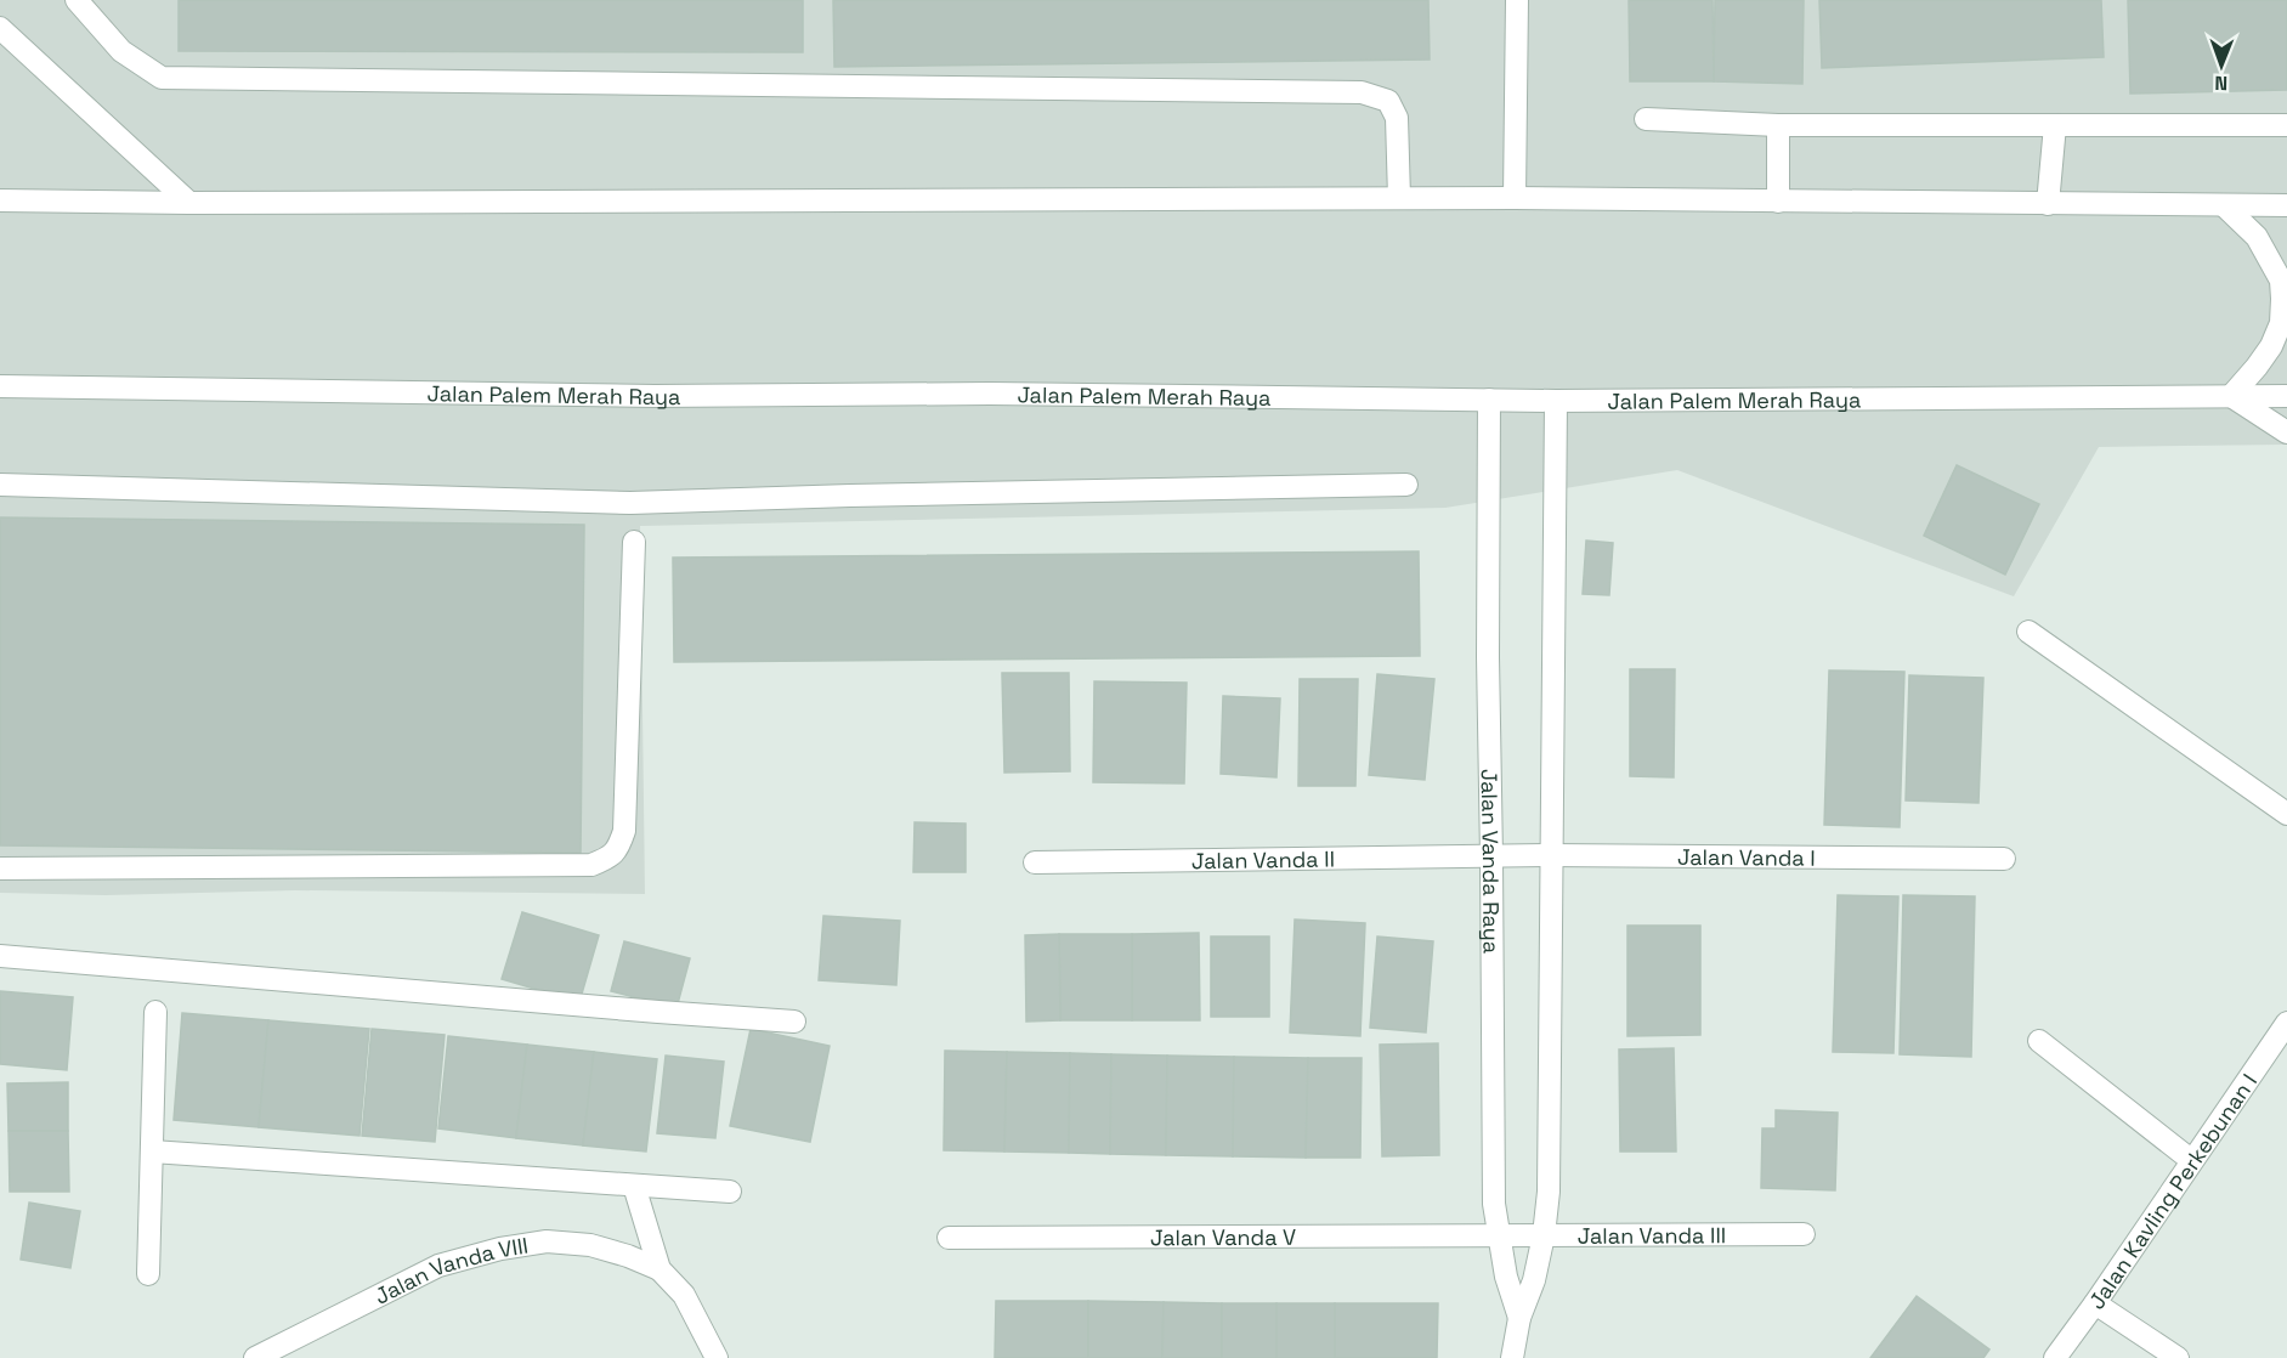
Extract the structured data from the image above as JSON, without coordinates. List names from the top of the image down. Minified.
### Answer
{"streets":{"street":["Jalan Palem Merah Raya","Jalan Vanda I","Jalan Vanda II","Jalan Vanda Raya","Jalan Kavling Perkebunan I","Jalan Vanda III","Jalan Vanda V","Jalan Vanda VIII"]},"crossings":[["Jalan Palem Merah Raya","Jalan Vanda Raya"],["Jalan Vanda I","Jalan Vanda II"],["Jalan Vanda I","Jalan Vanda Raya"],["Jalan Vanda II","Jalan Vanda Raya"],["Jalan Vanda Raya","Jalan Vanda III"],["Jalan Vanda Raya","Jalan Vanda V"],["Jalan Vanda III","Jalan Vanda V"]],"north":"bottom"}
